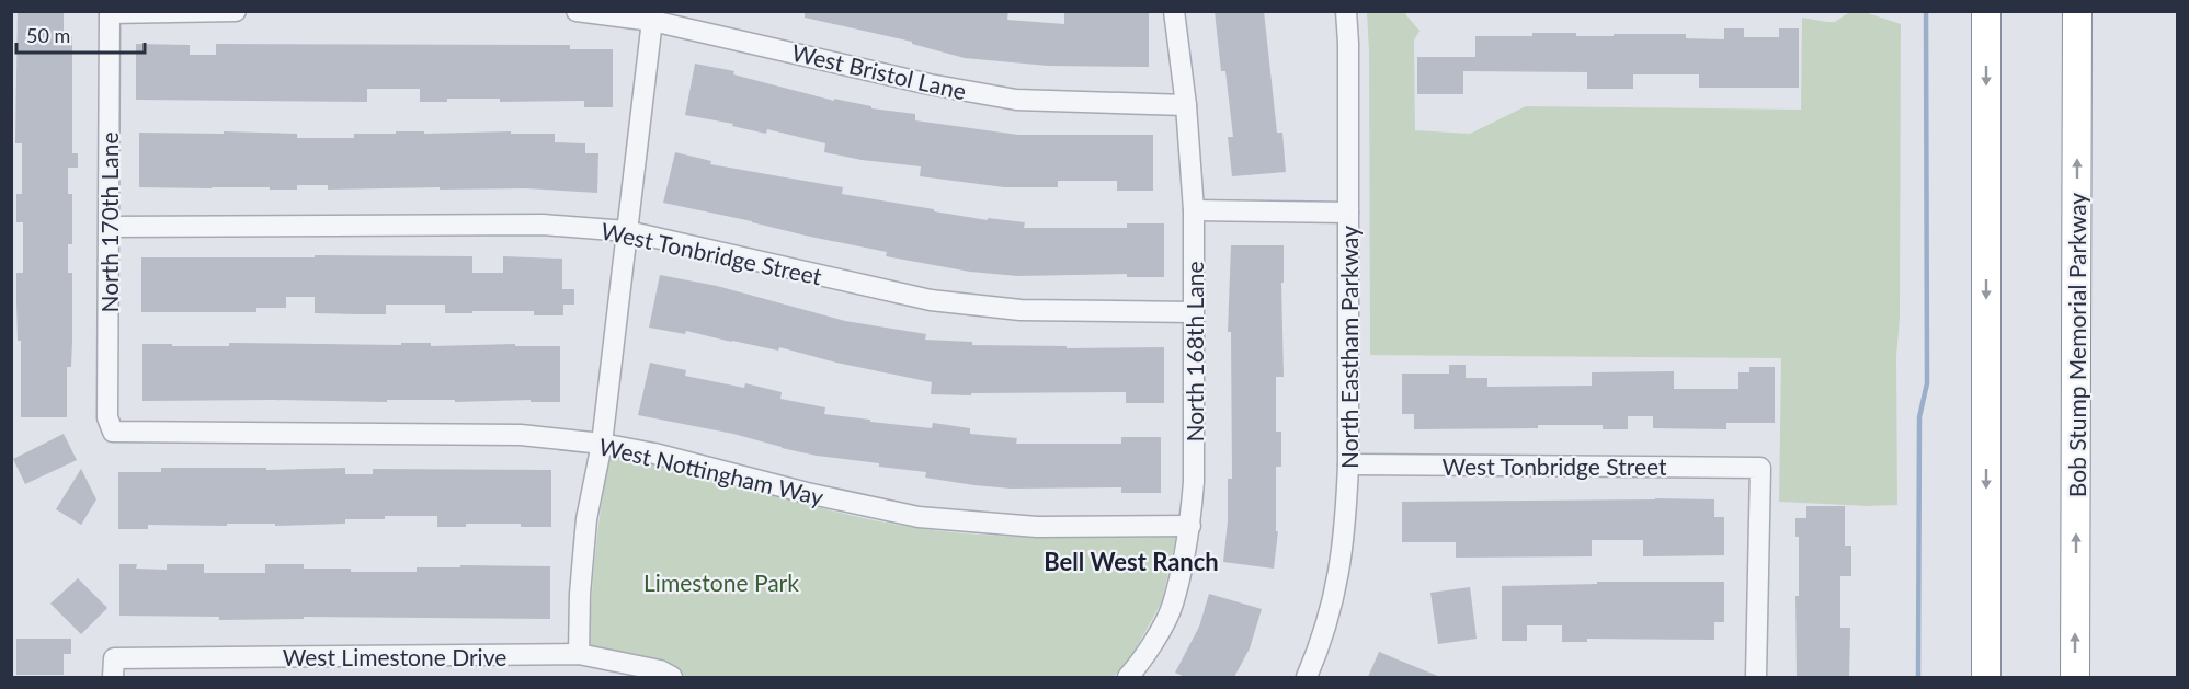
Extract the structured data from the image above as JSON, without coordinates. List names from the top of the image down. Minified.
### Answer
{"streets":{"highway":["Bob Stump Memorial Parkway"],"street":["West Bristol Lane","North 170th Lane","West Tonbridge Street","North Eastham Parkway","North 168th Lane","West Nottingham Way","West Limestone Drive"]},"crossings":[["West Bristol Lane","North 168th Lane"],["North 170th Lane","West Tonbridge Street"],["North 170th Lane","West Nottingham Way"],["West Tonbridge Street","North Eastham Parkway"],["West Tonbridge Street","North 168th Lane"],["North 168th Lane","West Nottingham Way"]],"districts":["Bell West Ranch"],"parks":["Limestone Park"],"scale_bar":"50 m"}
